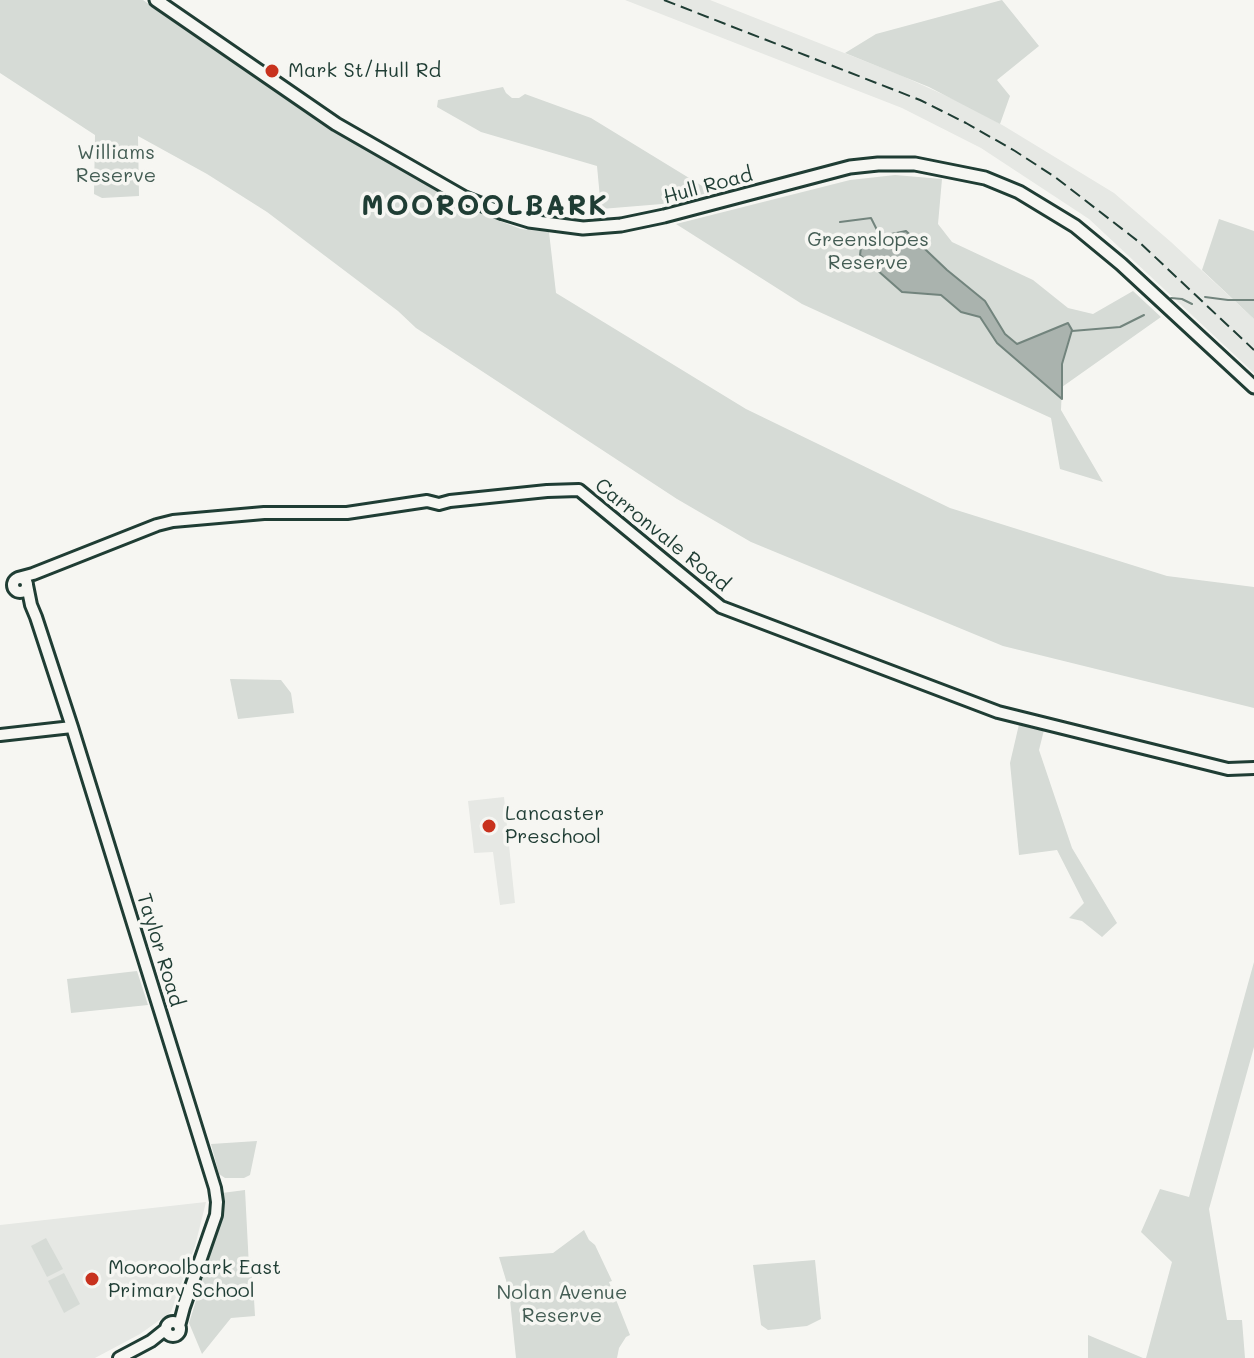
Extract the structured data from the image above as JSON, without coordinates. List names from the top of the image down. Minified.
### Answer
{"streets":{"main road":["Hull Road"],"street":["Carronvale Road","Taylor Road"]},"crossings":[["Carronvale Road","Taylor Road"]],"districts":["MOOROOLBARK"],"parks":["Williams Reserve","Greenslopes Reserve","Nolan Avenue Reserve"],"places":["Mark St/Hull Rd","Lancaster Preschool","Mooroolbark East Primary School"]}
